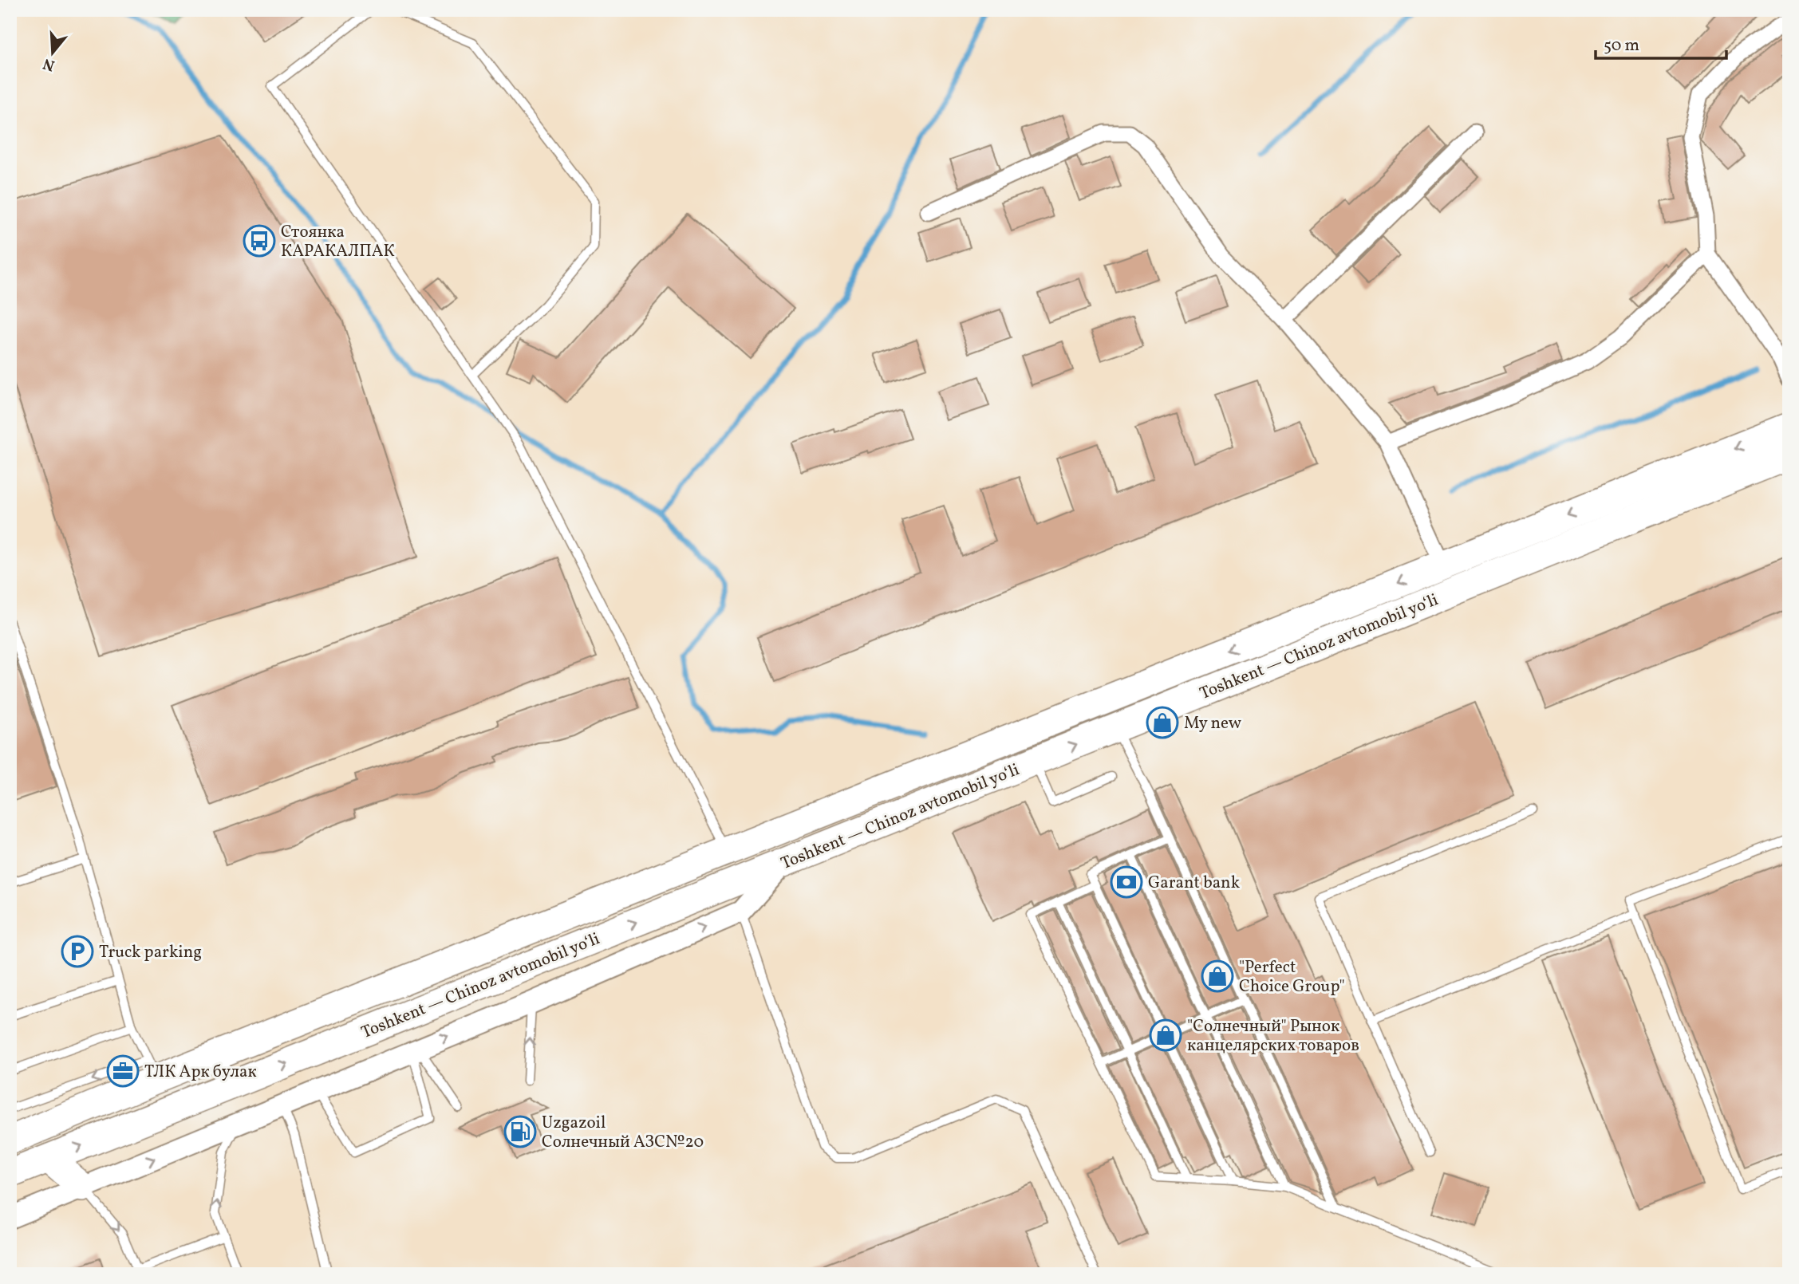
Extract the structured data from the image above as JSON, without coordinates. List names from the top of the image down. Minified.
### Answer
{"streets":{"highway":["Toshkent — Chinoz avtomobil yoʻli"]},"places":{"bus stop":["Стоянка КАРАКАЛПАК"],"shop":["My new","\"Perfect Choice Group\"","\"Солнечный\" Рынок канцелярских товаров"],"bank":["Garant bank"],"parking":["Truck parking"],"office":["ТЛК Арк булак"],"fuel station":["Uzgazoil Солнечный АЗС№20"]},"scale_bar":"50 m","north":"bottom"}
